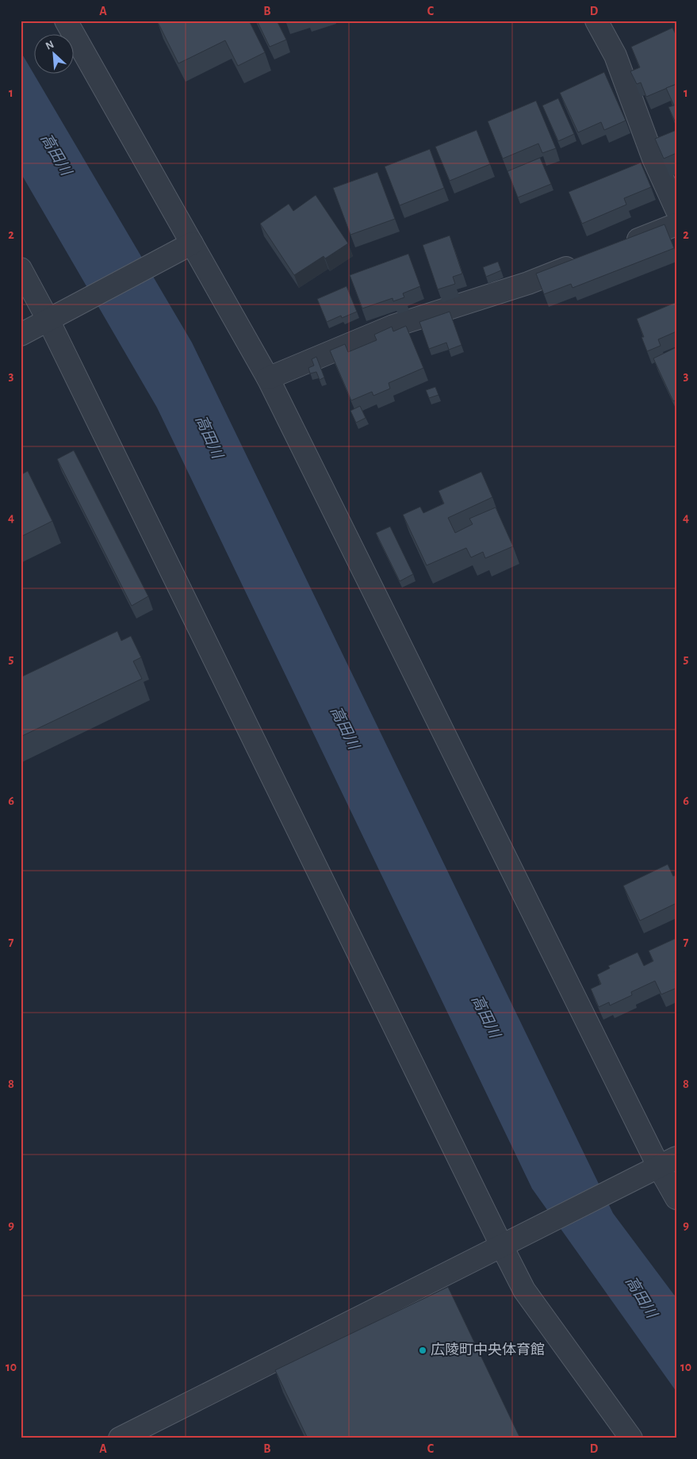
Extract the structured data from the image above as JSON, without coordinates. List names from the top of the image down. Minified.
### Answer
{"water":["高田川"],"places":["広陵町中央体育館"],"north":"top left","grid":{"columns":["A","B","C","D"],"rows":["1","2","3","4","5","6","7","8","9","10"]}}
